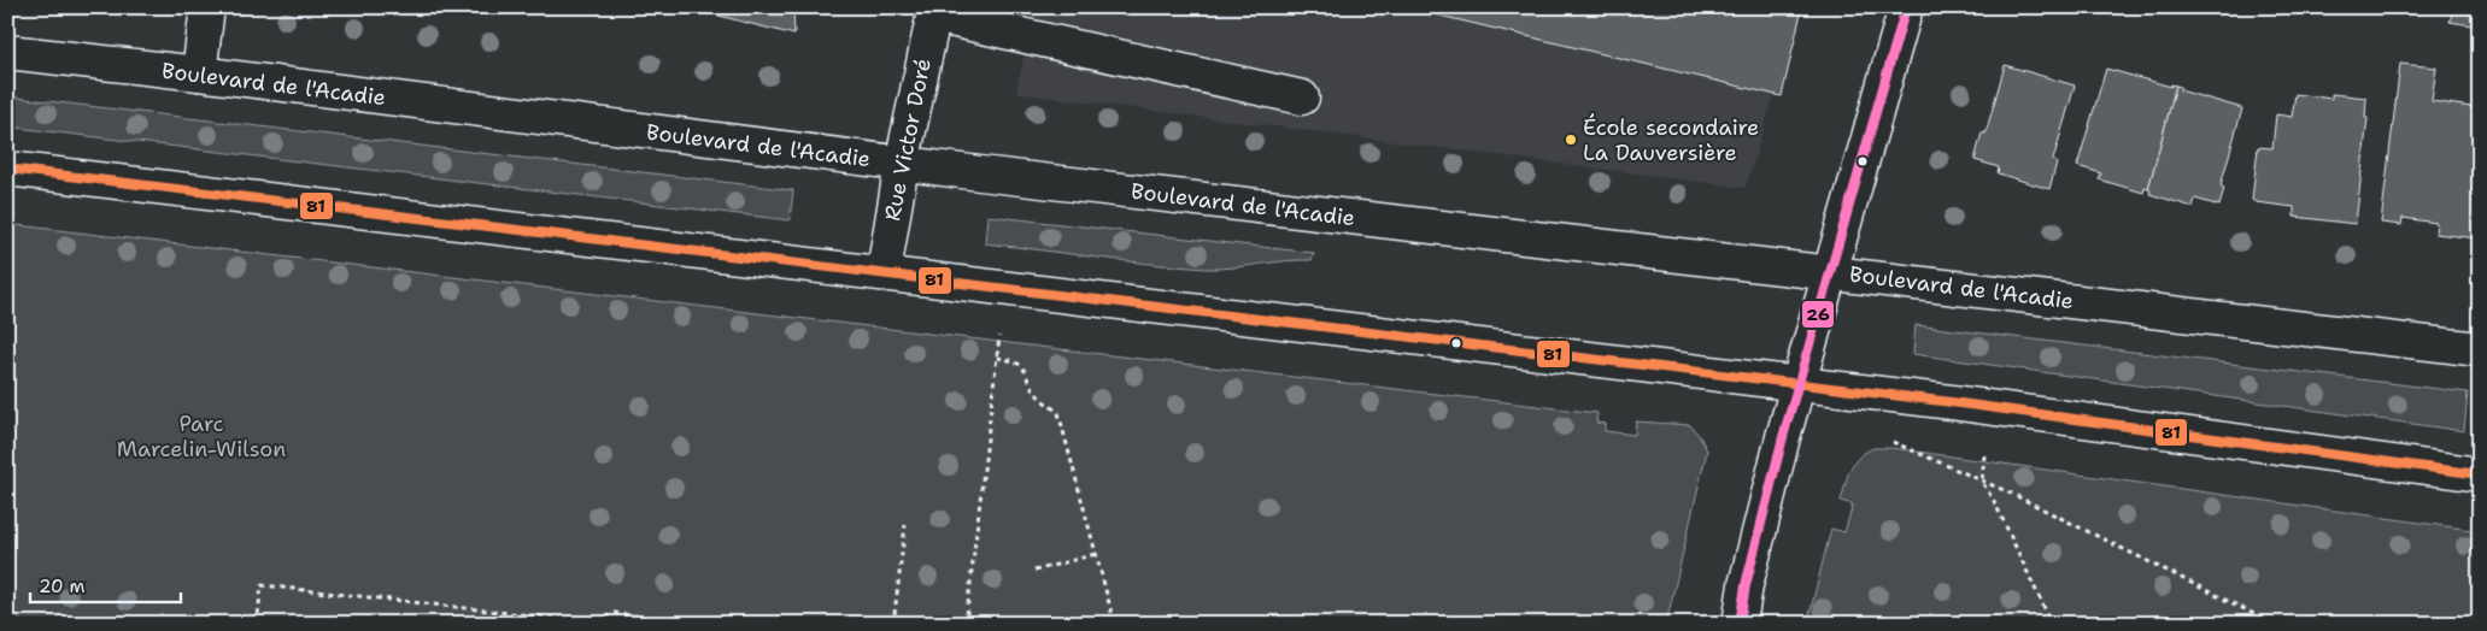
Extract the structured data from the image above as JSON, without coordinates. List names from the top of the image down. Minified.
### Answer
{"streets":{"main road":["Boulevard de l'Acadie","Rue Victor Doré"]},"crossings":[["Boulevard de l'Acadie","Rue Victor Doré"]],"parks":["Parc Marcelin-Wilson"],"places":["École secondaire La Dauversière"],"lines":["transit line 26","transit line 81"],"scale_bar":"20 m"}
